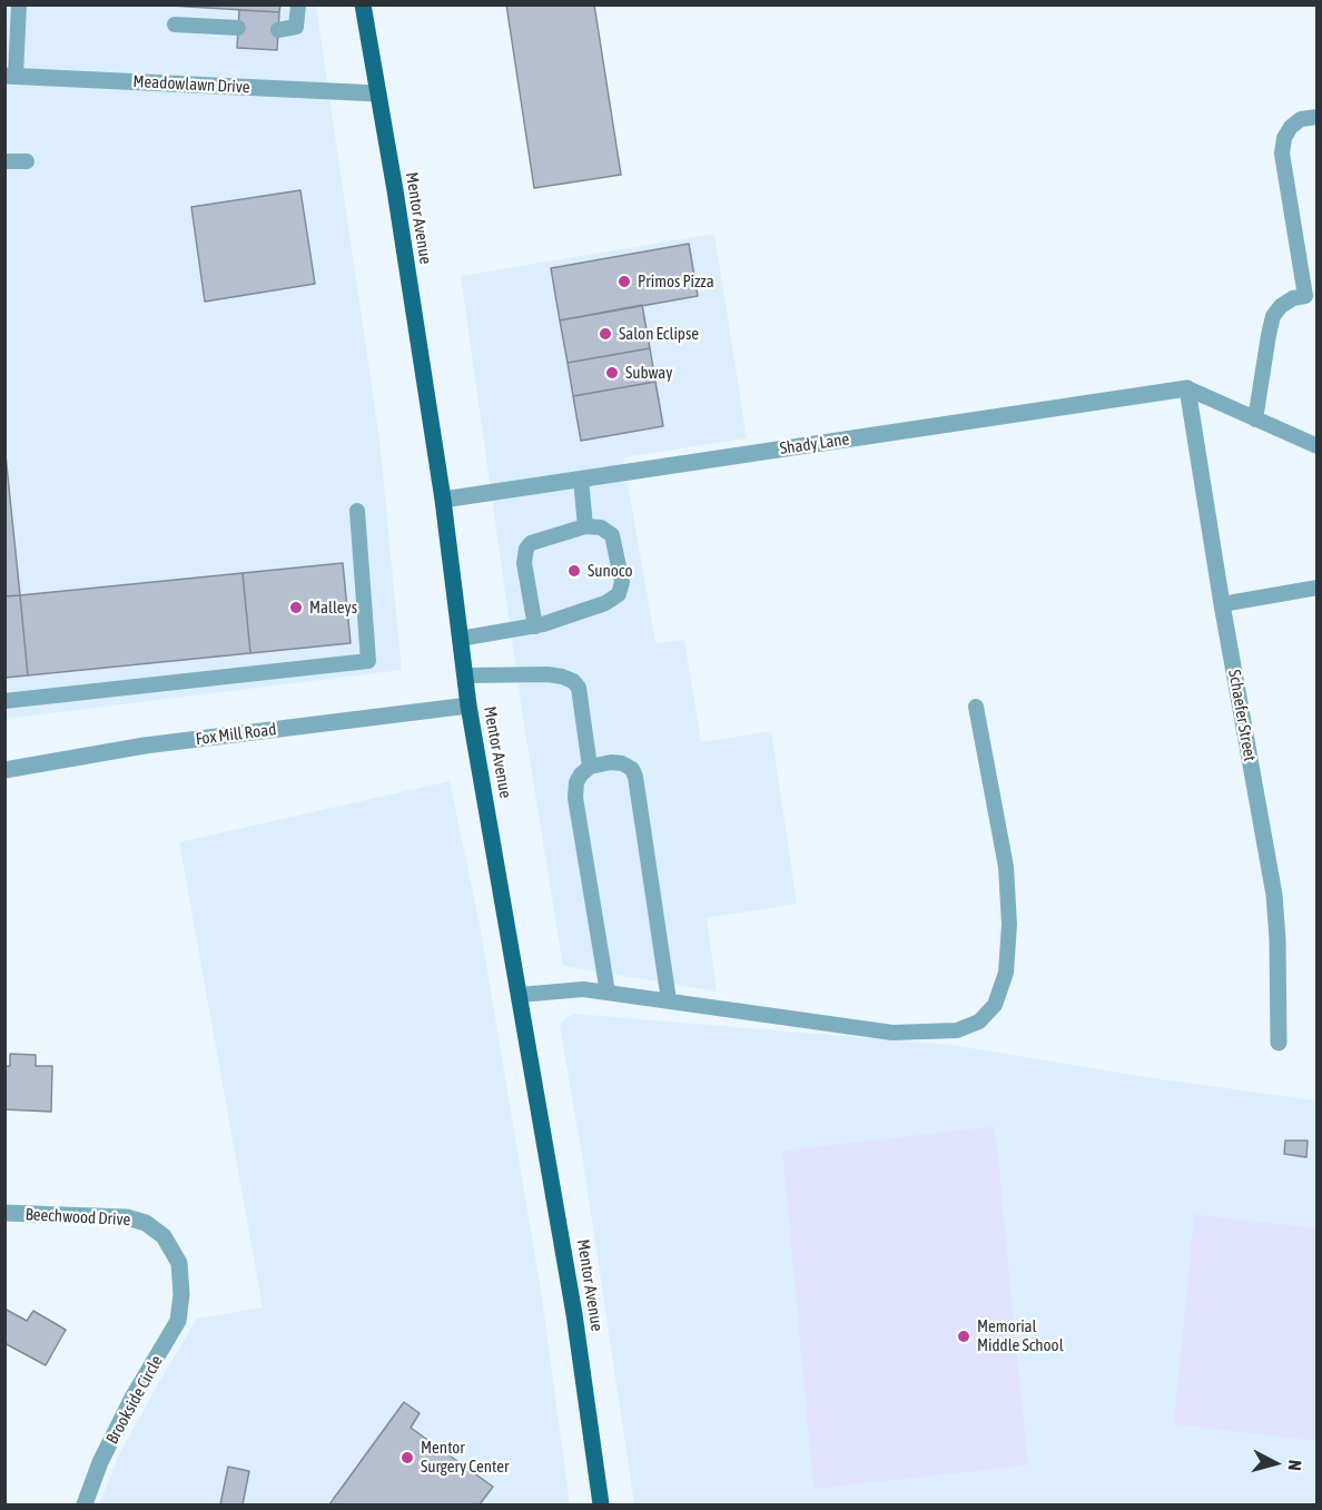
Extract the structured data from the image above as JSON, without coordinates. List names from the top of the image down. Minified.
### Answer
{"streets":{"main road":["Mentor Avenue"],"street":["Meadowlawn Drive","Shady Lane","Schaefer Street","Fox Mill Road","Beechwood Drive","Brookside Circle"]},"crossings":[["Meadowlawn Drive","Mentor Avenue"],["Mentor Avenue","Shady Lane"],["Mentor Avenue","Fox Mill Road"],["Shady Lane","Schaefer Street"],["Beechwood Drive","Brookside Circle"]],"places":["Primos Pizza","Salon Eclipse","Subway","Sunoco","Malleys","Memorial Middle School","Mentor Surgery Center"],"north":"right"}
